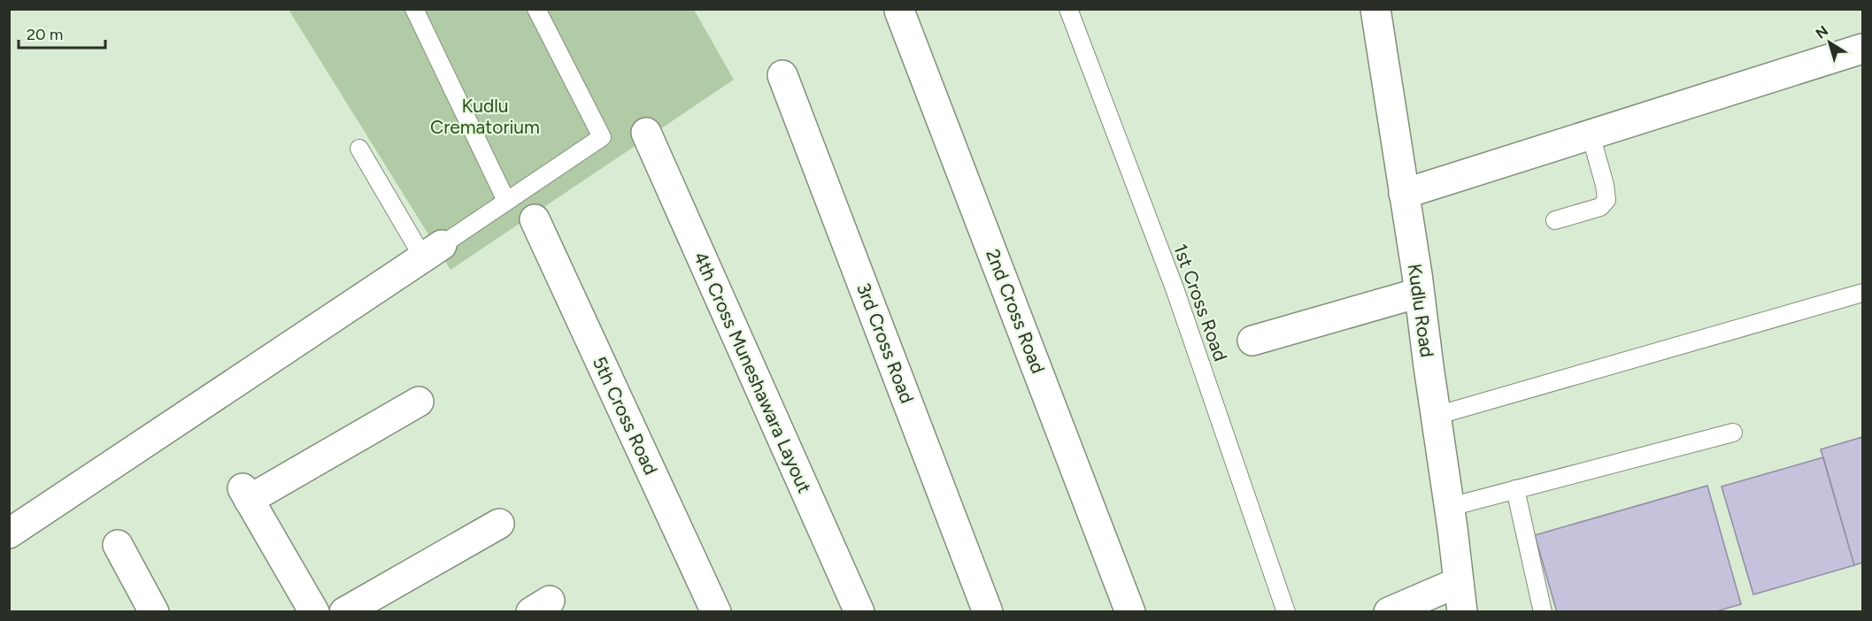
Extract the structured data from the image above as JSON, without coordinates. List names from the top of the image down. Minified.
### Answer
{"streets":{"street":["Kudlu Road","2nd Cross Road","3rd Cross Road","4th Cross Muneshawara Layout","5th Cross Road"],"lane":["1st Cross Road"]},"parks":["Kudlu Crematorium"],"scale_bar":"20 m","north":"top left"}
